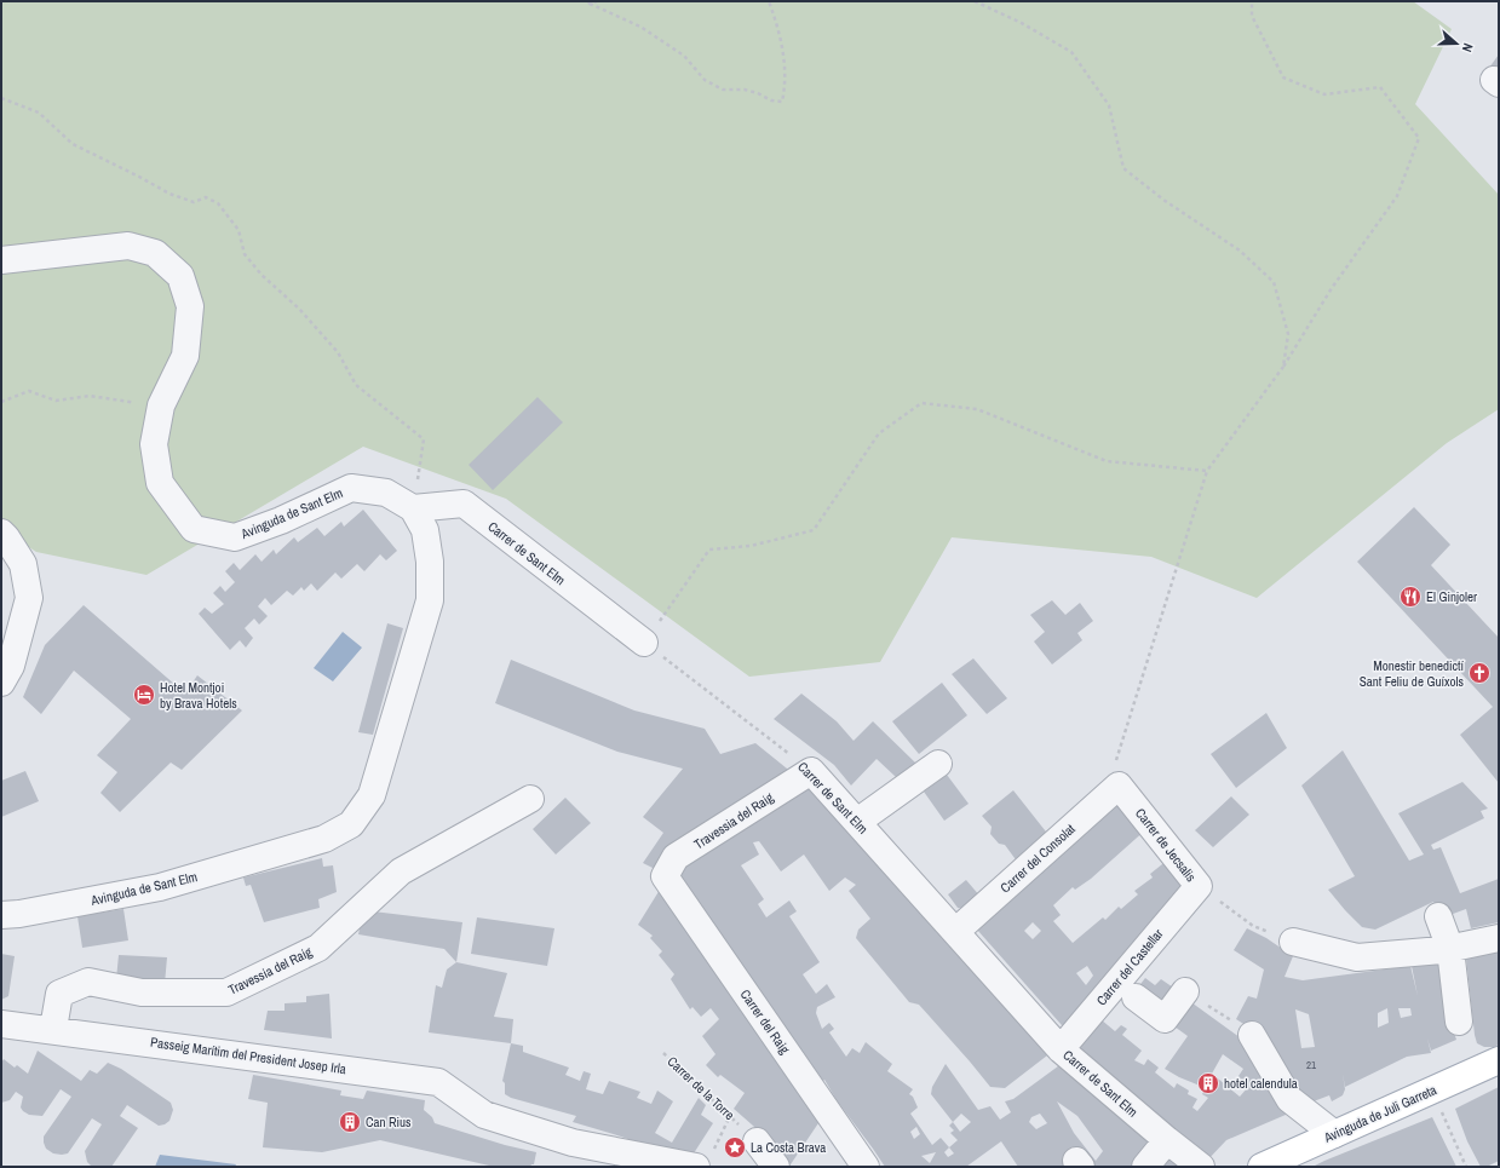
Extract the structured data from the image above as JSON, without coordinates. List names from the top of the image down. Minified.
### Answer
{"streets":{"main road":["Avinguda de Juli Garreta"],"street":["Avinguda de Sant Elm","Carrer de Sant Elm","Travessia del Raig","Carrer de Jecsalis","Carrer del Consolat","Carrer del Castellar","Carrer del Raig","Passeig Marítim del President Josep Irla"],"path":["Carrer de la Torre"]},"crossings":[["Avinguda de Sant Elm","Carrer de Sant Elm"],["Carrer de Sant Elm","Travessia del Raig"],["Carrer de Sant Elm","Carrer del Consolat"],["Carrer de Sant Elm","Carrer del Castellar"],["Travessia del Raig","Carrer del Raig"],["Travessia del Raig","Passeig Marítim del President Josep Irla"],["Carrer de Jecsalis","Carrer del Consolat"],["Carrer de Jecsalis","Carrer del Castellar"]],"places":{"restaurant":["El Ginjoler"],"church":["Monestir benedictí Sant Feliu de Guíxols"],"hotel":["Hotel Montjoi by Brava Hotels"],"building":["hotel calendula","Can Rius"],"place":["La Costa Brava"]},"house_numbers":["21"],"north":"right"}
